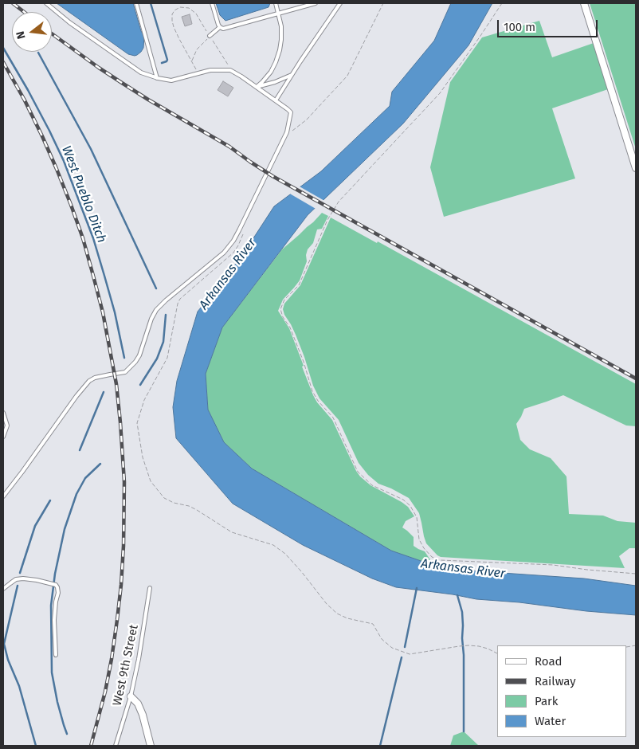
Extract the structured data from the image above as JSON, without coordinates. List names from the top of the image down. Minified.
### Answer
{"streets":{"lane":["West 9th Street"]},"water":["West Pueblo Ditch","Arkansas River"],"legend":["Road","Railway","Park","Water"],"scale_bar":"100 m","north":"left"}
